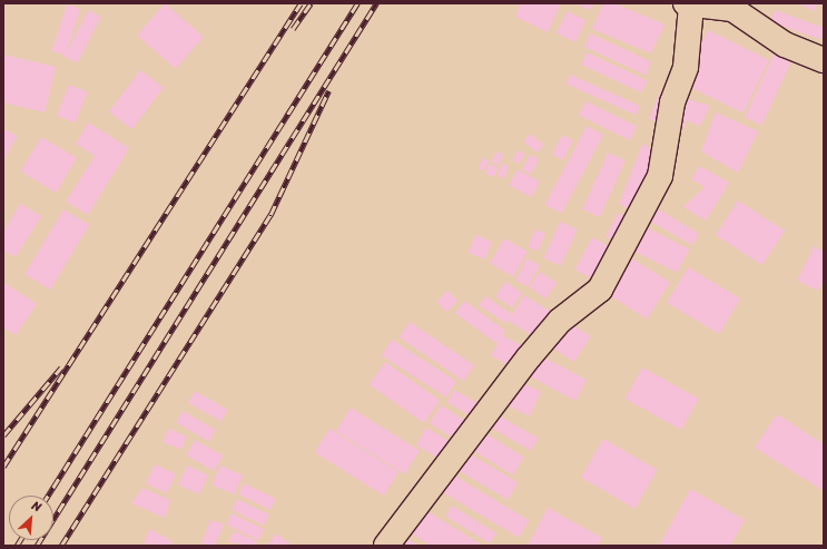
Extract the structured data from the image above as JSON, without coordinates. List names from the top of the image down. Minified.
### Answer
{"north":"top right"}
